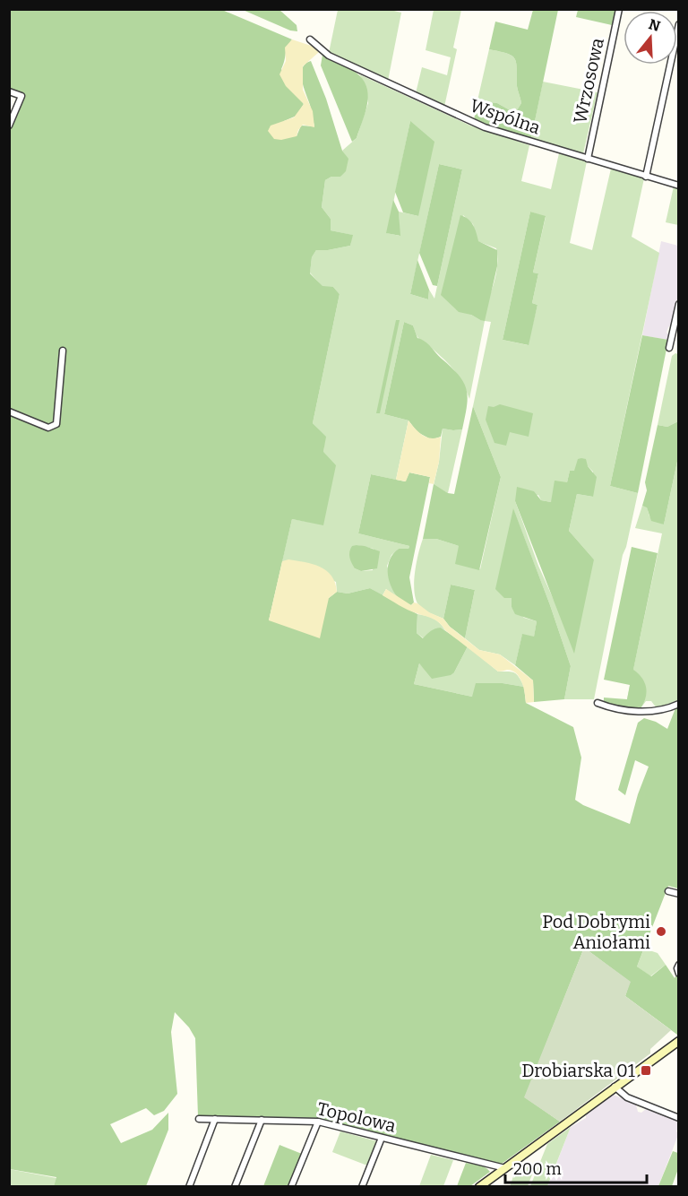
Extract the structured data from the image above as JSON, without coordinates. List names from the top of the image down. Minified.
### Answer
{"streets":{"street":["Wrzosowa","Wspólna","Topolowa"]},"crossings":[["Wrzosowa","Wspólna"]],"places":{"other":["Pod Dobrymi Aniołami"],"transit":["Drobiarska 01"]},"scale_bar":"200 m","north":"top"}
